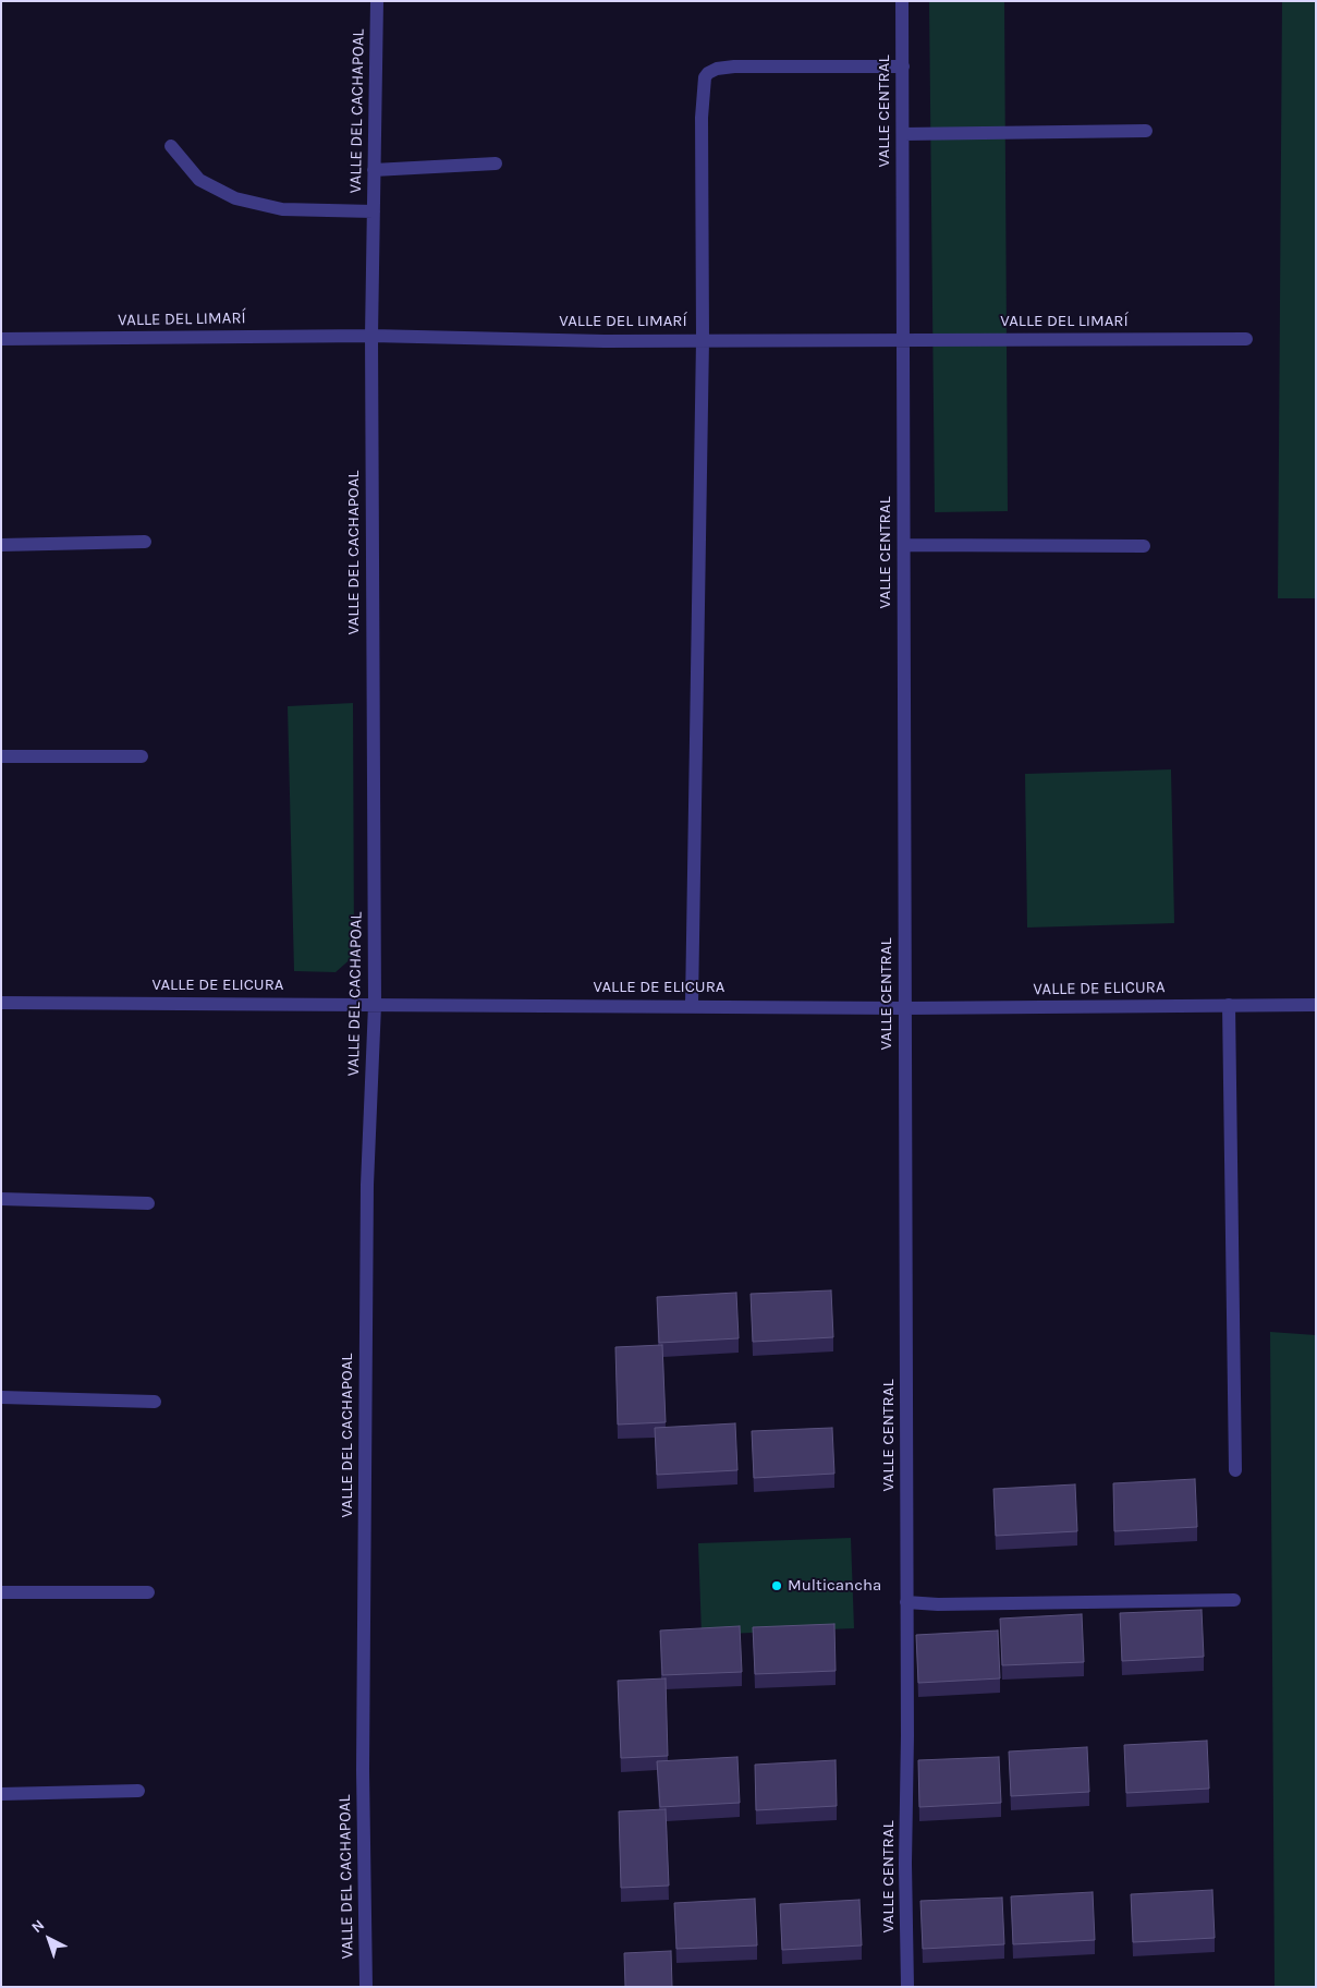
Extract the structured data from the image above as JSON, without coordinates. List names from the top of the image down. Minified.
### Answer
{"streets":{"street":["VALLE DEL CACHAPOAL","VALLE CENTRAL","VALLE DEL LIMARÍ","VALLE DE ELICURA"]},"crossings":[["VALLE DEL CACHAPOAL","VALLE DEL LIMARÍ"],["VALLE DEL CACHAPOAL","VALLE DE ELICURA"],["VALLE CENTRAL","VALLE DEL LIMARÍ"],["VALLE CENTRAL","VALLE DE ELICURA"]],"places":["Multicancha"],"north":"top left"}
